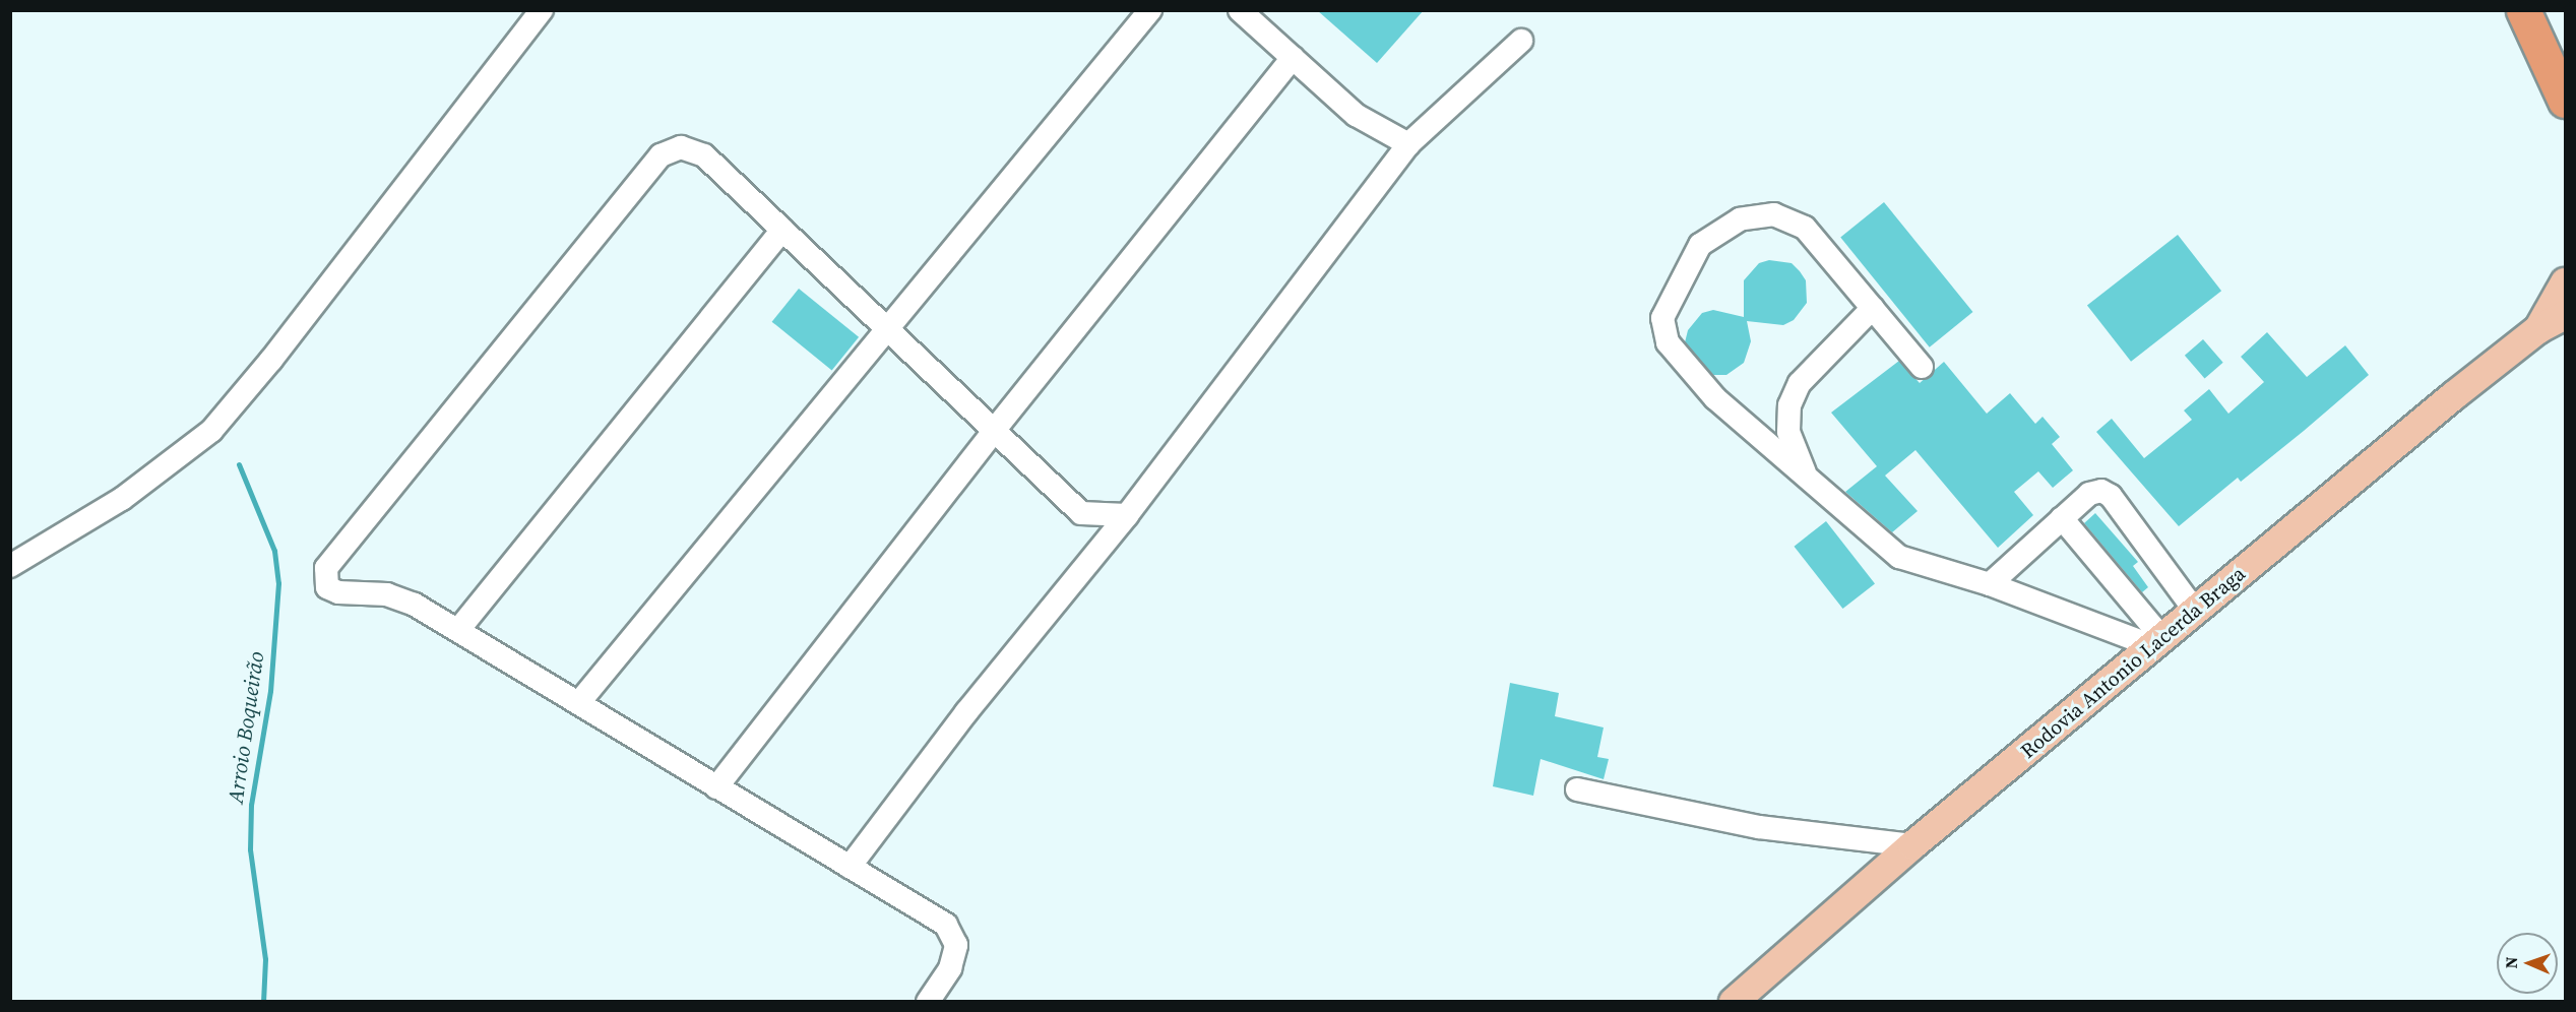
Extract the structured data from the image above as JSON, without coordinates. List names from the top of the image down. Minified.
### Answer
{"streets":{"main road":["Rodovia Antonio Lacerda Braga"]},"water":["Arroio Boqueirão"],"north":"left"}
